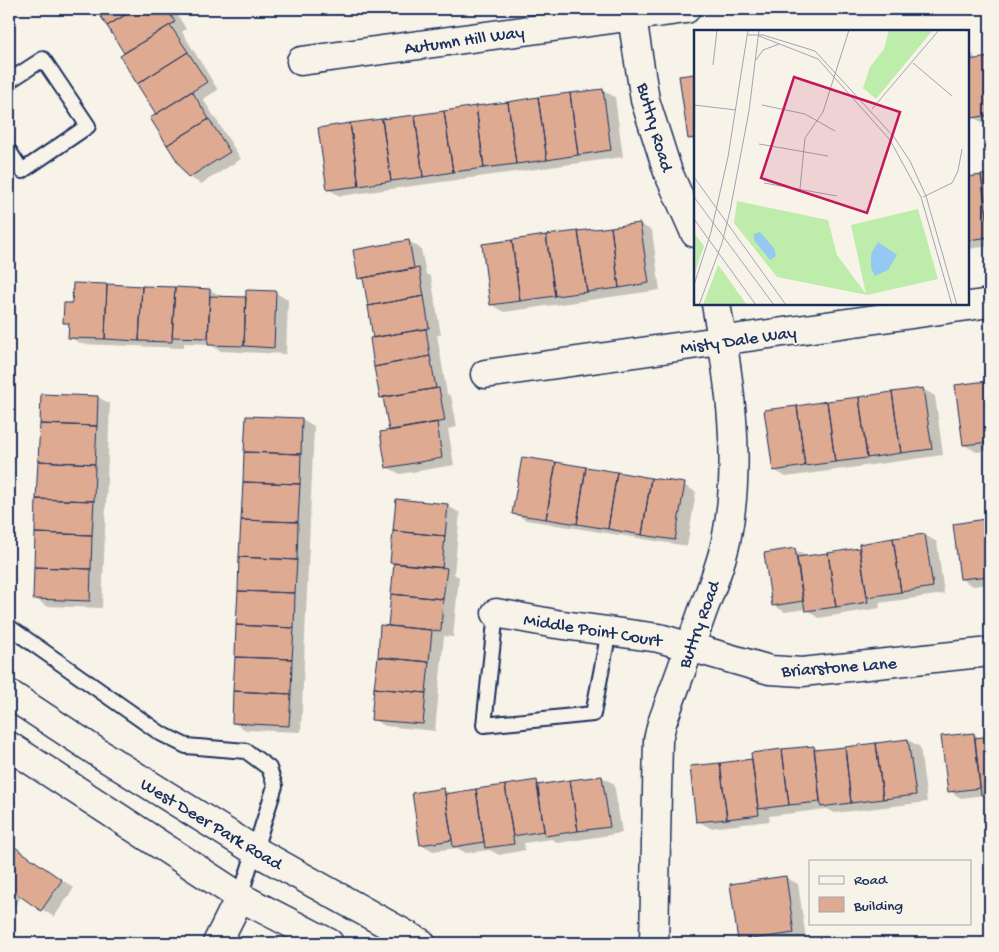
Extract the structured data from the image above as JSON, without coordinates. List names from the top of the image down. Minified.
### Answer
{"streets":{"street":["Autumn Hill Way","Buttry Road","Misty Dale Way","Middle Point Court","Briarstone Lane","West Deer Park Road"]},"crossings":[["Autumn Hill Way","Buttry Road"],["Buttry Road","Misty Dale Way"],["Buttry Road","Middle Point Court"],["Buttry Road","Briarstone Lane"],["Middle Point Court","Briarstone Lane"]],"legend":["Road","Building"]}
